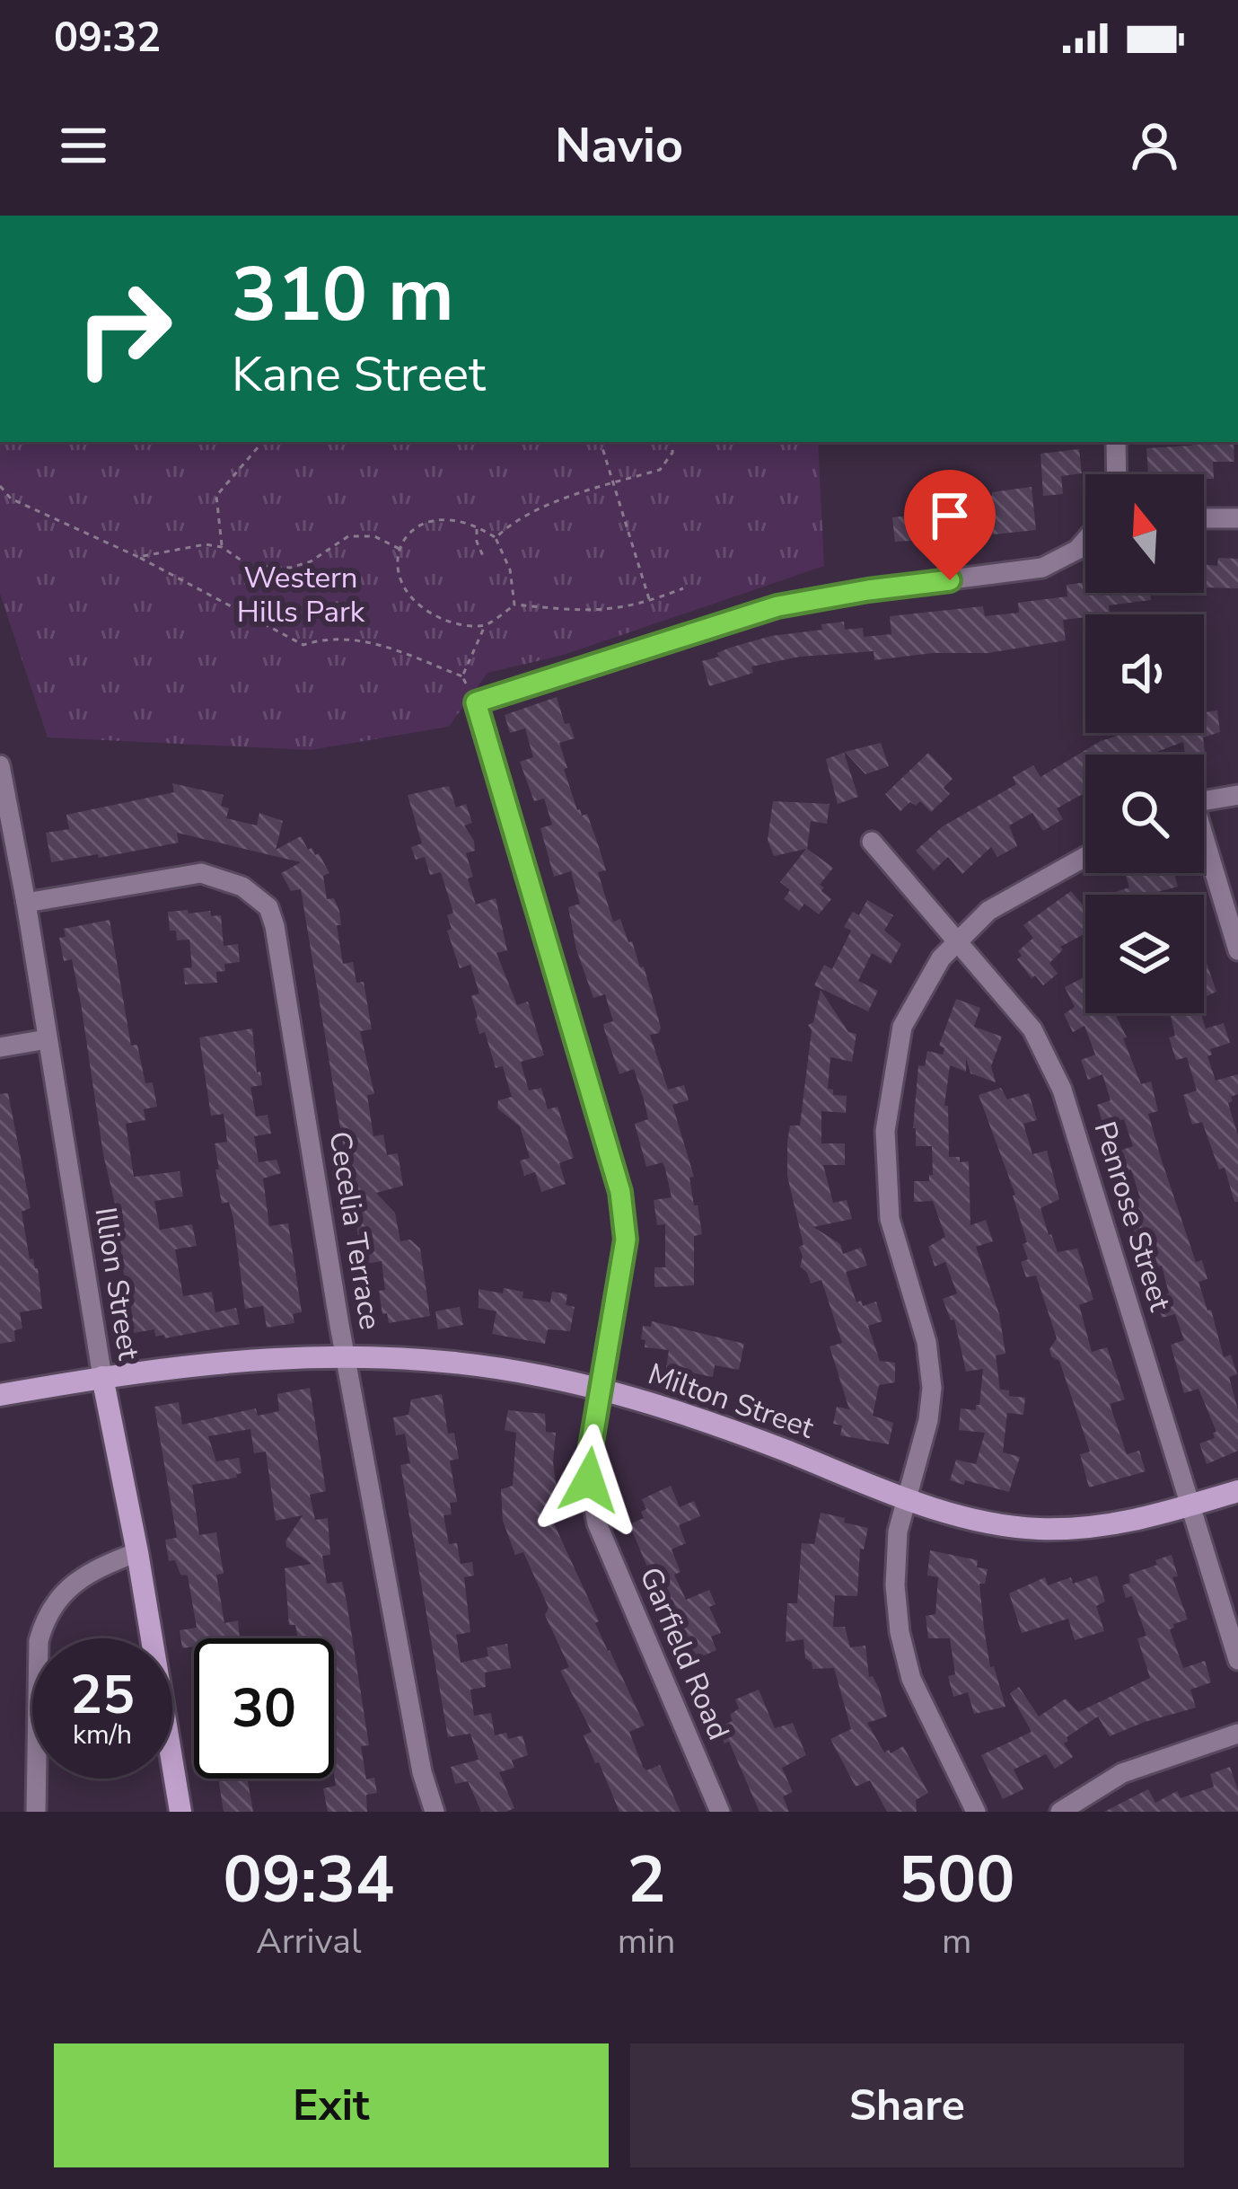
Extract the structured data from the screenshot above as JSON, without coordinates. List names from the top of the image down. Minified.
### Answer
{"streets":{"main road":["Illion Street","Milton Street"],"street":["Penrose Street","Cecelia Terrace","Garfield Road"]},"crossings":[["Penrose Street","Milton Street"],["Cecelia Terrace","Illion Street"],["Cecelia Terrace","Milton Street"],["Illion Street","Milton Street"],["Milton Street","Garfield Road"]],"parks":["Western Hills Park"],"north":"top","page":{"status":"09:32","header":"Navio","turn":["310 m","Kane Street"],"speed":"25 km/h","limit":"30","eta":["09:34","Arrival","2","min","500","m"],"buttons":["Exit","Share"]}}
